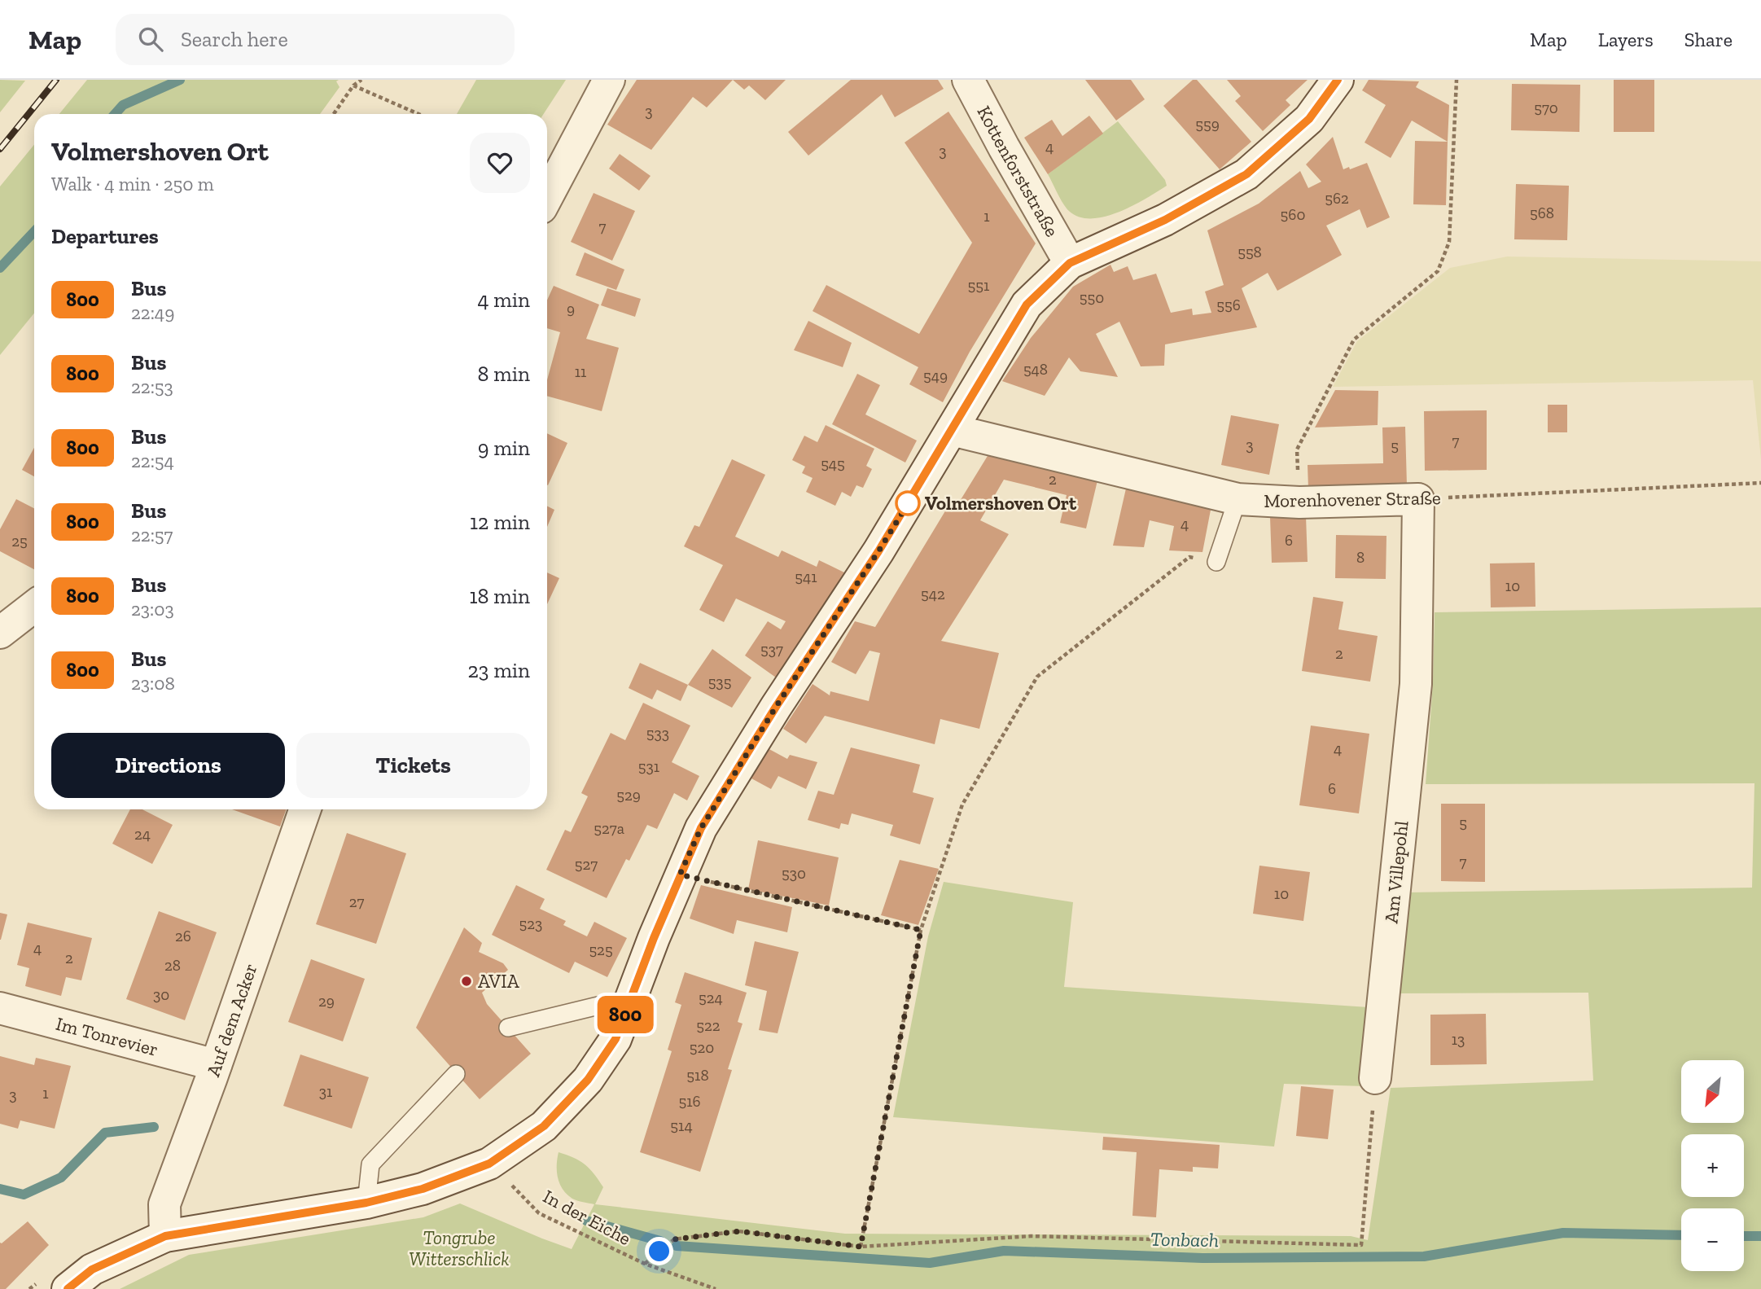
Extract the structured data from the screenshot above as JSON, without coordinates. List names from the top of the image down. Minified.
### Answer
{"streets":{"street":["Kottenforststraße","Morenhovener Straße","Am Villepohl","Auf dem Acker","Im Tonrevier"],"path":["In der Eiche"]},"crossings":[["Morenhovener Straße","Am Villepohl"],["Auf dem Acker","Im Tonrevier"]],"water":["Tonbach"],"parks":["Tongrube Witterschlick"],"places":["Volmershoven Ort","AVIA"],"lines":["bus line 800"],"house_numbers":["570","3","559","4","3","562","568","560","1","7","558","551","550","556","9","548","11","549","7","3","5","545","2","4","6","25","8","541","10","542","537","2","535","533","4","531","6","529","5","527a","24","7","527","530","10","27","523","26","4","525","2","28","30","524","29","522","13","520","518","31","1","3","516","514"],"north":"bottom left","page":{"header":"Map","search":"Search here","nav":["Map","Layers","Share"],"on_map":"800","heading":[["Volmershoven Ort","Walk · 4 min · 250 m"],"Departures"],"list":[{"mark":"800","name":"Bus","note":"22:49","value":"4 min"},{"mark":"800","name":"Bus","note":"22:53","value":"8 min"},{"mark":"800","name":"Bus","note":"22:54","value":"9 min"},{"mark":"800","name":"Bus","note":"22:57","value":"12 min"},{"mark":"800","name":"Bus","note":"23:03","value":"18 min"},{"mark":"800","name":"Bus","note":"23:08","value":"23 min"}],"buttons":["Directions","Tickets"],"map_buttons":["+","−"]}}
